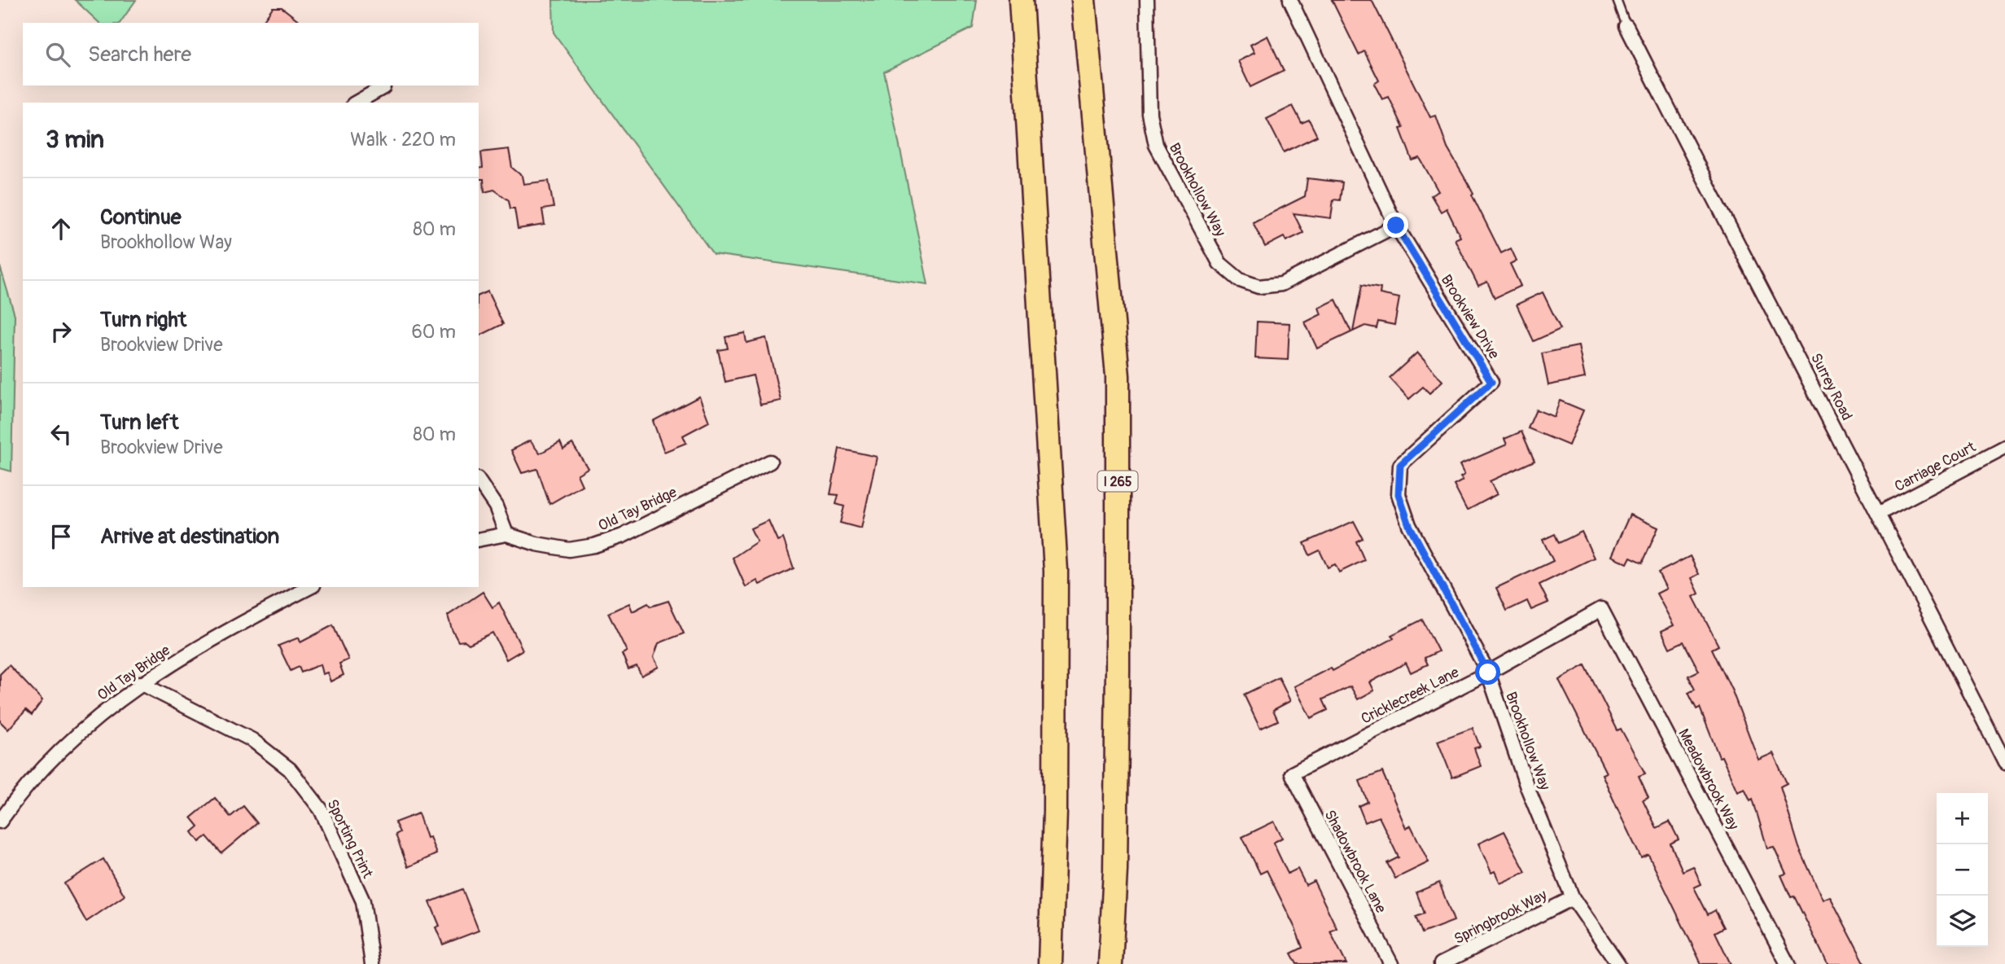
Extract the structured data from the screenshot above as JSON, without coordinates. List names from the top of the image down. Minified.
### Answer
{"streets":{"highway":["I 265"],"street":["Brookhollow Way","Brookview Drive","Surrey Road","Carriage Court","Old Tay Bridge","Cricklecreek Lane","Meadowbrook Way","Sporting Print","Shadowbrook Lane","Springbrook Way"]},"crossings":[["Brookhollow Way","Brookview Drive"],["Brookhollow Way","Cricklecreek Lane"],["Brookhollow Way","Springbrook Way"],["Surrey Road","Carriage Court"],["Old Tay Bridge","Sporting Print"],["Cricklecreek Lane","Meadowbrook Way"],["Cricklecreek Lane","Shadowbrook Lane"]],"page":{"search":"Search here","heading":["3 min","Walk · 220 m"],"list":[["Continue","Brookhollow Way","80 m"],["Turn right","Brookview Drive","60 m"],["Turn left","Brookview Drive","80 m"],"Arrive at destination"],"map_buttons":["+","−"]}}
